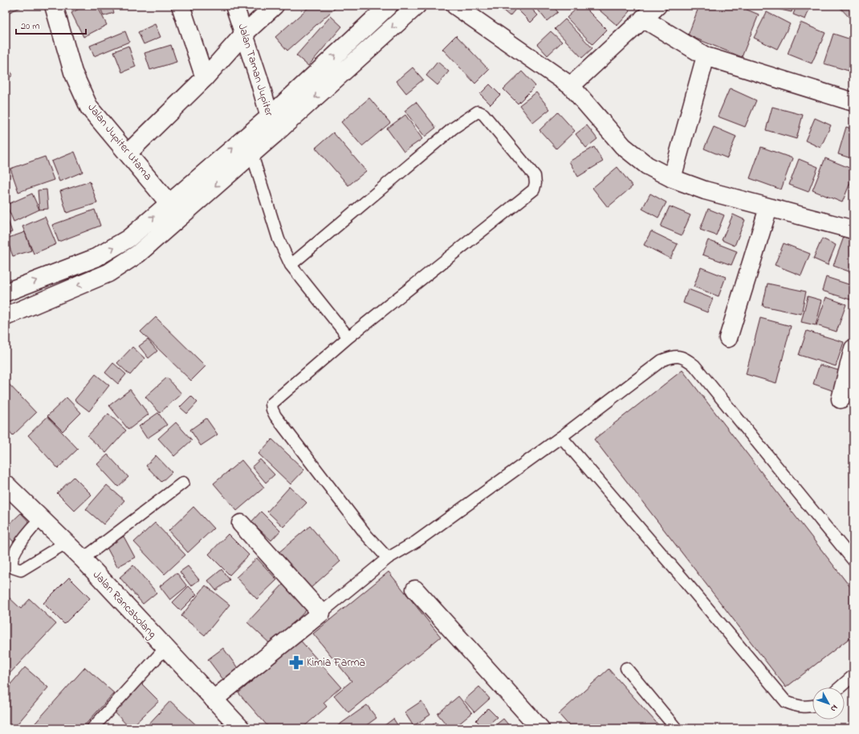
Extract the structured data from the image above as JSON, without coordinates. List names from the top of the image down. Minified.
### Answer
{"streets":{"street":["Jalan Taman Jupiter","Jalan Jupiter Utama","Jalan Rancabolang"]},"places":{"pharmacy":["Kimia Farma"]},"scale_bar":"20 m","north":"bottom right"}
